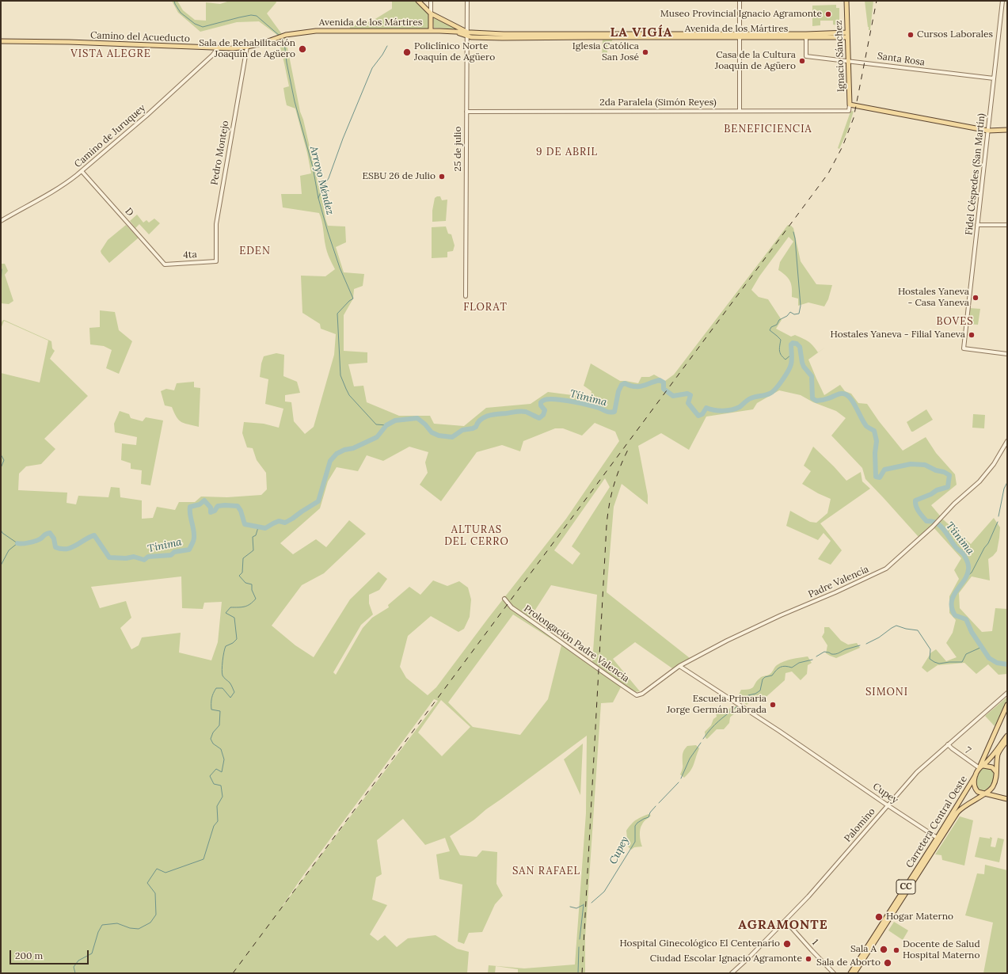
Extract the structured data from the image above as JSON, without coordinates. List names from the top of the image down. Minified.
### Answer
{"streets":{"main road":["Avenida de los Mártires","Camino del Acueducto","Ignacio Sánchez","Carretera Central Oeste","CC"],"street":["Santa Rosa","2da Paralela (Simón Reyes)","Camino de Juruquey","25 de julio","Pedro Montejo","Fidel Céspedes (San Martín)","D","4ta","Padre Valencia","Prolongación Padre Valencia","7","Cupey","Palomino","1"]},"crossings":[["Avenida de los Mártires","Camino del Acueducto"],["Avenida de los Mártires","Ignacio Sánchez"],["Avenida de los Mártires","Santa Rosa"],["Avenida de los Mártires","25 de julio"],["Camino del Acueducto","Camino de Juruquey"],["Camino del Acueducto","Pedro Montejo"],["Ignacio Sánchez","Santa Rosa"],["Ignacio Sánchez","2da Paralela (Simón Reyes)"],["Santa Rosa","Fidel Céspedes (San Martín)"],["2da Paralela (Simón Reyes)","25 de julio"],["Camino de Juruquey","D"],["Pedro Montejo","4ta"],["D","4ta"],["Padre Valencia","Prolongación Padre Valencia"],["Padre Valencia","Cupey"],["7","Carretera Central Oeste"],["7","Palomino"],["7","CC"],["Cupey","Carretera Central Oeste"],["Cupey","Palomino"],["Carretera Central Oeste","CC"],["Palomino","1"]],"districts":["LA VIGÍA","VISTA ALEGRE","BENEFICIENCIA","9 DE ABRIL","EDEN","FLORAT","BOVES","ALTURAS DEL CERRO","SIMONI","SAN RAFAEL","AGRAMONTE"],"water":["Arroyo Méndez","Tíinima","Tínima","Cupey"],"places":["Museo Provincial Ignacio Agramonte","Cursos Laborales","Sala de Rehabilitación Joaquín de Agüero","Policlínico Norte Joaquín de Agüero","Iglesia Católica San José","Casa de la Cultura Joaquín de Agüero","ESBU 26 de Julio","Hostales Yaneva - Casa Yaneva","Hostales Yaneva - Filial Yaneva","Escuela Primaria Jorge Germán Labrada","Hogar Materno","Hospital Ginecológico El Centenario","Sala A","Docente de Salud Hospital Materno","Ciudad Escolar Ignacio Agramonte","Sala de Aborto"],"scale_bar":"200 m"}
